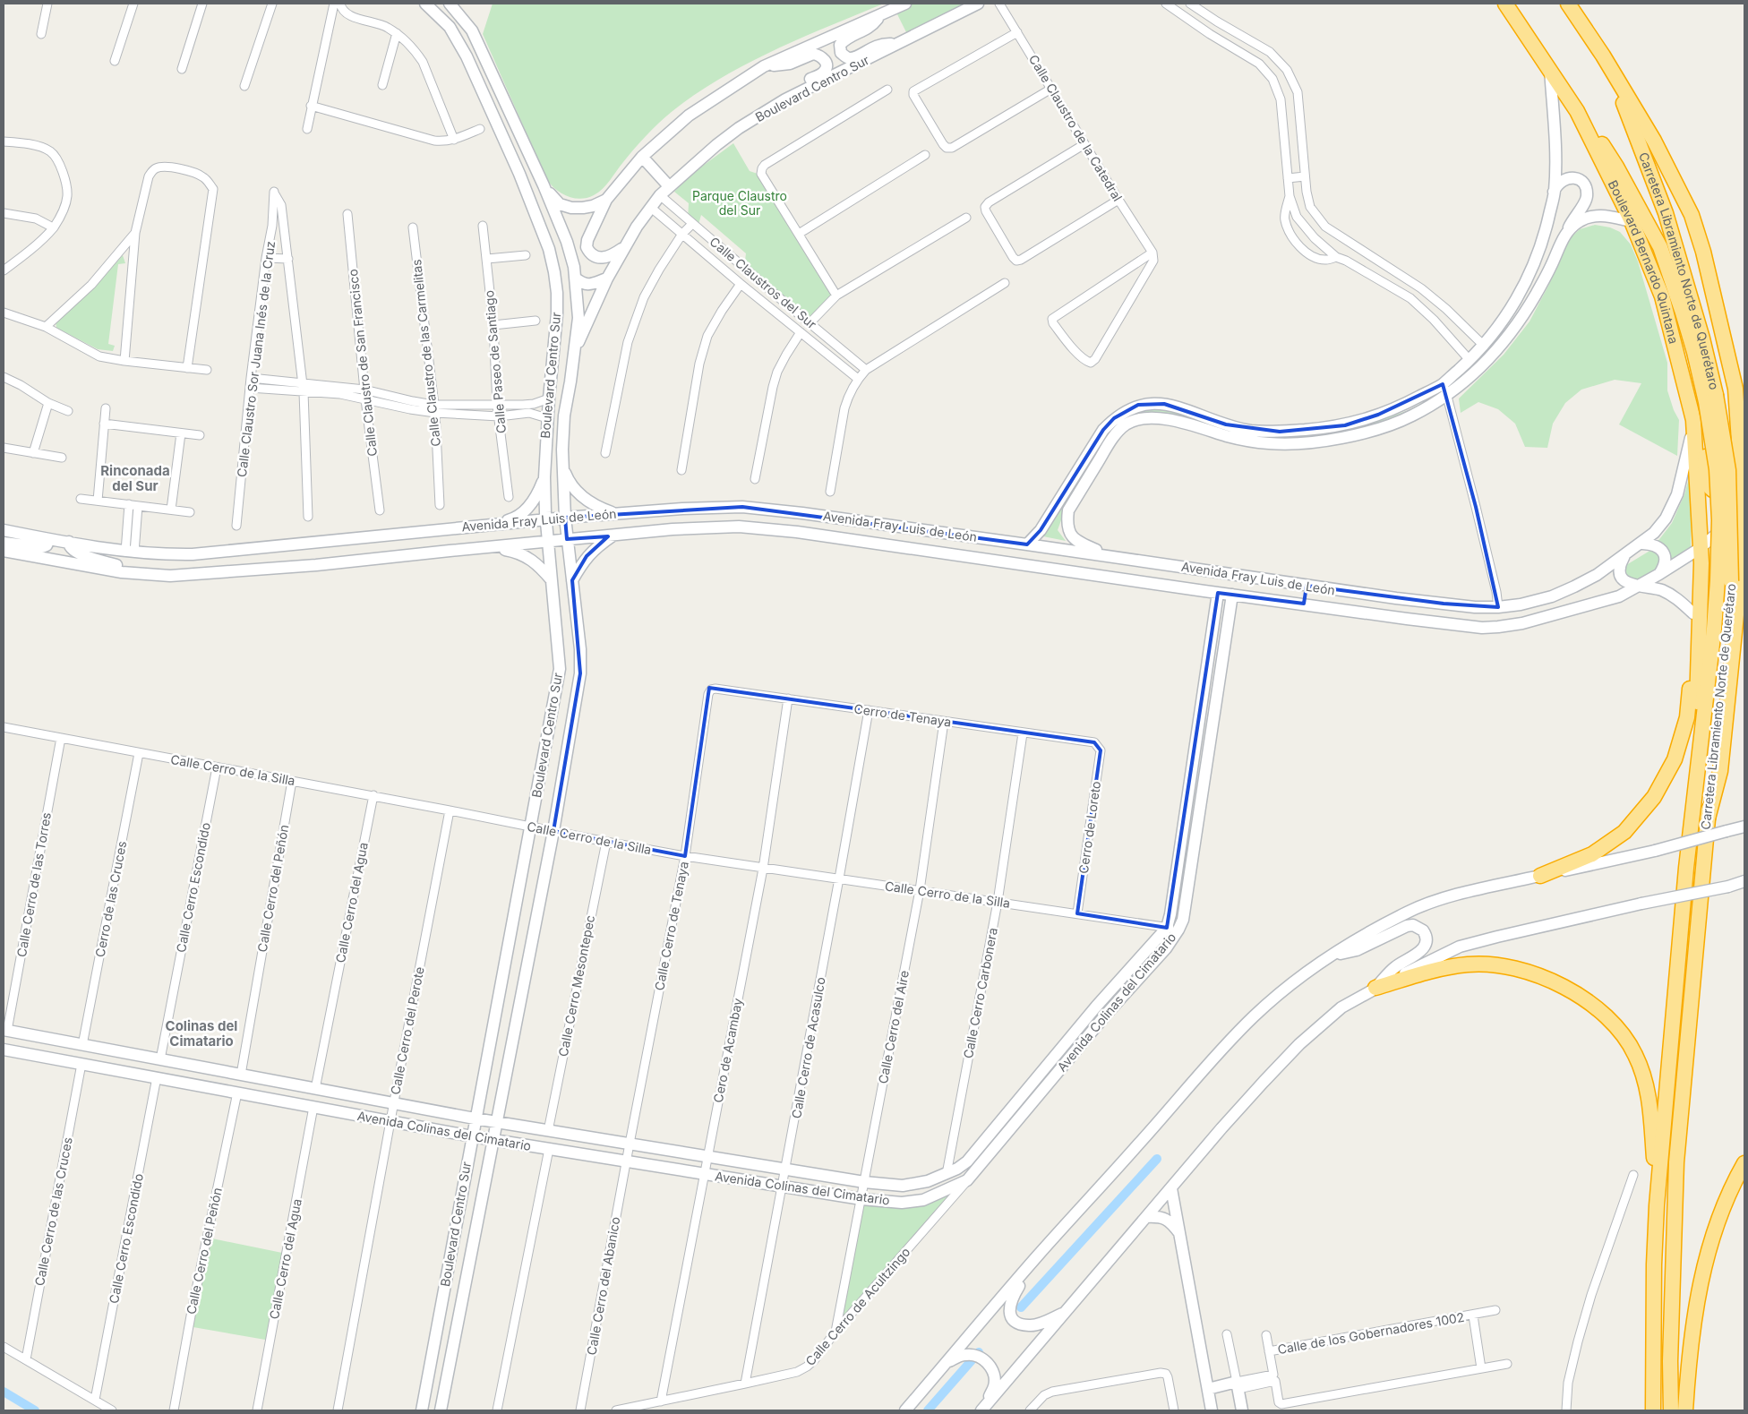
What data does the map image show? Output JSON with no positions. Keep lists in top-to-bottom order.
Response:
{
  "streets": {
    "highway": ["Boulevard Bernardo Quintana", "Carretera Libramiento Norte de Querétaro"],
    "street": [
      "Boulevard Centro Sur",
      "Calle Claustro de la Catedral",
      "Calle Claustros del Sur",
      "Calle Claustro de las Carmelitas",
      "Calle Claustro Sor Juana Inés de la Cruz",
      "Calle Paseo de Santiago",
      "Calle Claustro de San Francisco",
      "Avenida Fray Luis de León",
      "Cerro de Tenaya",
      "Calle Cerro de la Silla",
      "Cerro de Loreto",
      "Calle Cerro de las Torres",
      "Calle Cerro Escondido",
      "Calle Cerro del Peñón",
      "Cerro de las Cruces",
      "Calle Cerro del Agua",
      "Calle Cerro de Tenaya",
      "Calle Cerro Mesontepec",
      "Calle Cerro Carbonera",
      "Avenida Colinas del Cimatario",
      "Calle Cerro del Aire",
      "Calle Cerro del Perote",
      "Calle Cerro de Acasulco",
      "Cero de Acambay",
      "Calle Cerro de las Cruces",
      "Calle Cerro del Abanico",
      "Calle Cerro de Acultzingo",
      "Calle de los Gobernadores 1002"
    ]
  },
  "crossings": [
    ["Boulevard Centro Sur", "Calle Claustros del Sur"],
    ["Boulevard Centro Sur", "Avenida Fray Luis de León"],
    ["Boulevard Centro Sur", "Calle Cerro de la Silla"],
    ["Boulevard Centro Sur", "Avenida Colinas del Cimatario"],
    ["Boulevard Bernardo Quintana", "Carretera Libramiento Norte de Querétaro"],
    ["Boulevard Bernardo Quintana", "Avenida Fray Luis de León"],
    ["Avenida Fray Luis de León", "Avenida Colinas del Cimatario"],
    ["Cerro de Tenaya", "Cerro de Loreto"],
    ["Cerro de Tenaya", "Calle Cerro de Tenaya"],
    ["Cerro de Tenaya", "Calle Cerro Carbonera"],
    ["Cerro de Tenaya", "Calle Cerro del Aire"],
    ["Cerro de Tenaya", "Calle Cerro de Acasulco"],
    ["Cerro de Tenaya", "Cero de Acambay"],
    ["Calle Cerro de la Silla", "Cerro de Loreto"],
    ["Calle Cerro de la Silla", "Calle Cerro de las Torres"],
    ["Calle Cerro de la Silla", "Calle Cerro Escondido"],
    ["Calle Cerro de la Silla", "Calle Cerro del Peñón"],
    ["Calle Cerro de la Silla", "Cerro de las Cruces"],
    ["Calle Cerro de la Silla", "Calle Cerro del Agua"],
    ["Calle Cerro de la Silla", "Calle Cerro de Tenaya"],
    ["Calle Cerro de la Silla", "Calle Cerro Mesontepec"],
    ["Calle Cerro de la Silla", "Calle Cerro Carbonera"],
    ["Calle Cerro de la Silla", "Avenida Colinas del Cimatario"],
    ["Calle Cerro de la Silla", "Calle Cerro del Aire"],
    ["Calle Cerro de la Silla", "Calle Cerro del Perote"],
    ["Calle Cerro de la Silla", "Calle Cerro de Acasulco"],
    ["Calle Cerro de la Silla", "Cero de Acambay"],
    ["Calle Cerro de las Torres", "Avenida Colinas del Cimatario"],
    ["Calle Cerro Escondido", "Avenida Colinas del Cimatario"],
    ["Calle Cerro del Peñón", "Avenida Colinas del Cimatario"],
    ["Cerro de las Cruces", "Avenida Colinas del Cimatario"],
    ["Calle Cerro del Agua", "Avenida Colinas del Cimatario"],
    ["Calle Cerro de Tenaya", "Avenida Colinas del Cimatario"],
    ["Calle Cerro de Tenaya", "Calle Cerro del Abanico"],
    ["Calle Cerro Mesontepec", "Avenida Colinas del Cimatario"],
    ["Calle Cerro Carbonera", "Avenida Colinas del Cimatario"],
    ["Avenida Colinas del Cimatario", "Calle Cerro del Aire"],
    ["Avenida Colinas del Cimatario", "Calle Cerro del Perote"],
    ["Avenida Colinas del Cimatario", "Calle Cerro de Acasulco"],
    ["Avenida Colinas del Cimatario", "Cero de Acambay"],
    ["Avenida Colinas del Cimatario", "Calle Cerro de las Cruces"],
    ["Avenida Colinas del Cimatario", "Calle Cerro del Abanico"],
    ["Avenida Colinas del Cimatario", "Calle Cerro de Acultzingo"],
    ["Calle Cerro del Aire", "Calle Cerro de Acultzingo"],
    ["Calle Cerro de Acasulco", "Calle Cerro de Acultzingo"],
    ["Cero de Acambay", "Calle Cerro de Acultzingo"]
  ],
  "districts": ["Rinconada del Sur", "Colinas del Cimatario"],
  "parks": ["Parque Claustro del Sur"]
}
